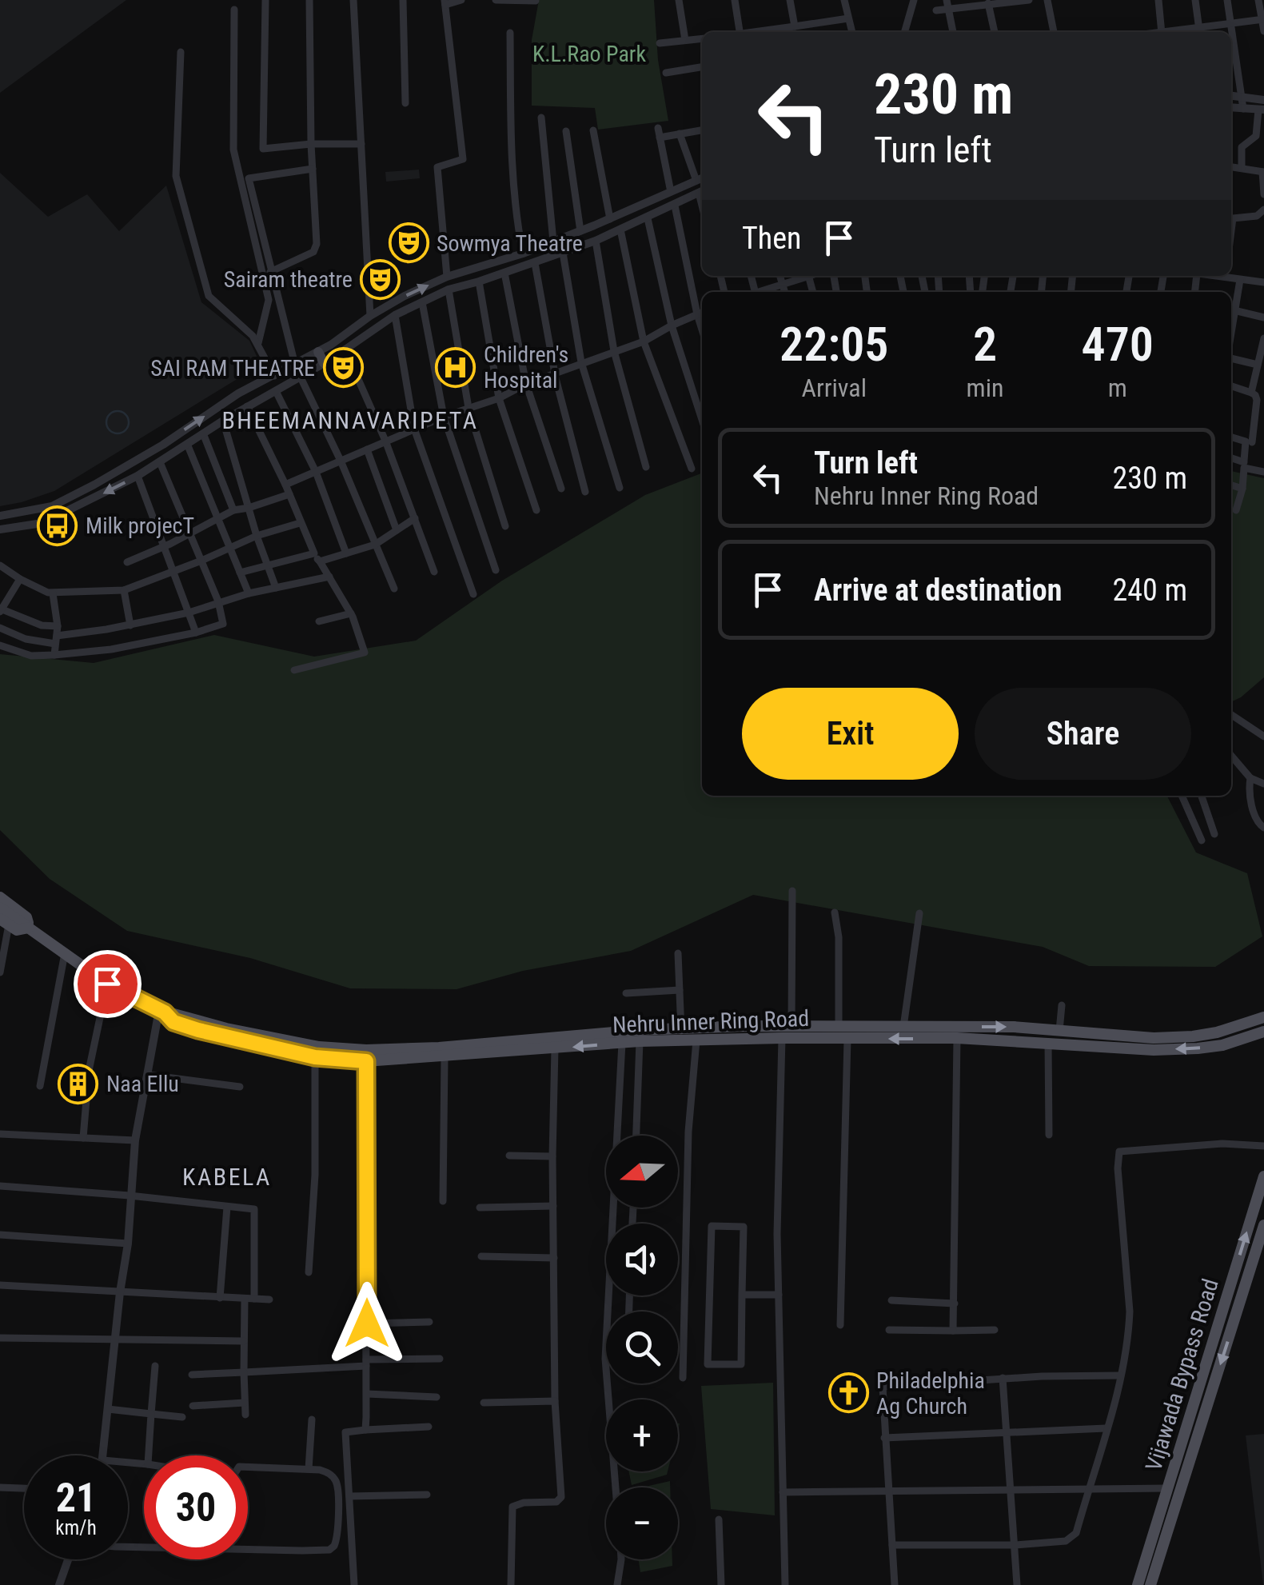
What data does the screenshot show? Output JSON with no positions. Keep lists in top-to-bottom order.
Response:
{
  "streets": {
    "main road": ["Nehru Inner Ring Road", "Vijawada Bypass Road"]
  },
  "districts": ["BHEEMANNAVARIPETA", "KABELA"],
  "parks": ["K.L.Rao Park"],
  "places": {
    "theatre": ["Sowmya Theatre", "Sairam theatre", "SAI RAM THEATRE"],
    "hospital": ["Children's Hospital"],
    "bus stop": ["Milk projecT"],
    "building": ["Naa Ellu"],
    "church": ["Philadelphia Ag Church"]
  },
  "north": "left",
  "page": {
    "turn": ["230 m", "Turn left"],
    "then": "Then",
    "eta": [
      "22:05",
      "Arrival",
      "2",
      "min",
      "470",
      "m"
    ],
    "list": [
      {
        "name": "Turn left",
        "note": "Nehru Inner Ring Road",
        "value": "230 m"
      },
      {
        "name": "Arrive at destination",
        "value": "240 m"
      }
    ],
    "buttons": ["Exit", "Share"],
    "map_buttons": ["+", "−"],
    "speed": "21 km/h",
    "limit": "30"
  }
}
